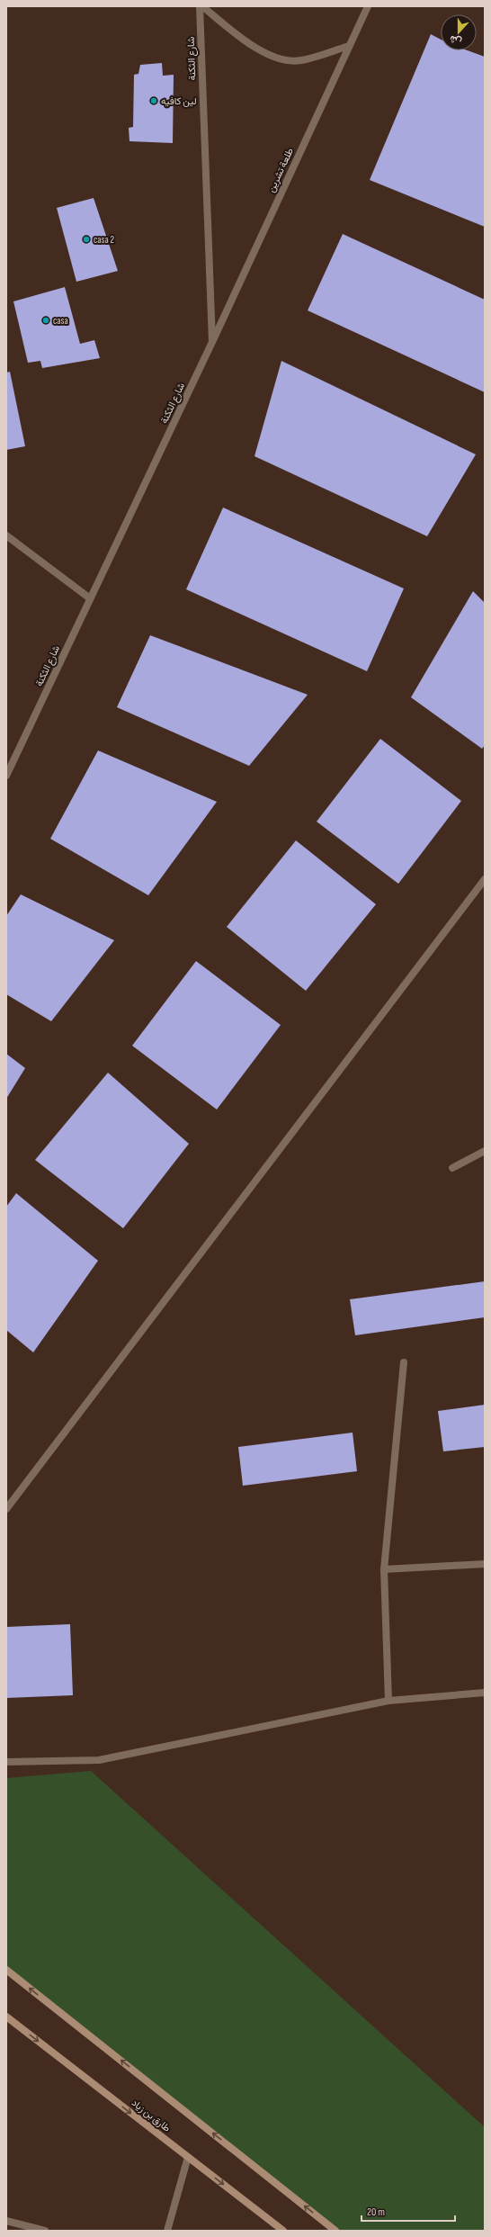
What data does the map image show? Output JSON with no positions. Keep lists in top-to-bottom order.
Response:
{
  "streets": {
    "main road": ["طارق بن زياد"],
    "street": ["شارع الثكنة", "طلعة تشرين"]
  },
  "crossings": [
    ["شارع الثكنة", "طلعة تشرين"]
  ],
  "places": ["لين كافيه", "casa 2", "casa"],
  "scale_bar": "20 m",
  "north": "bottom"
}
